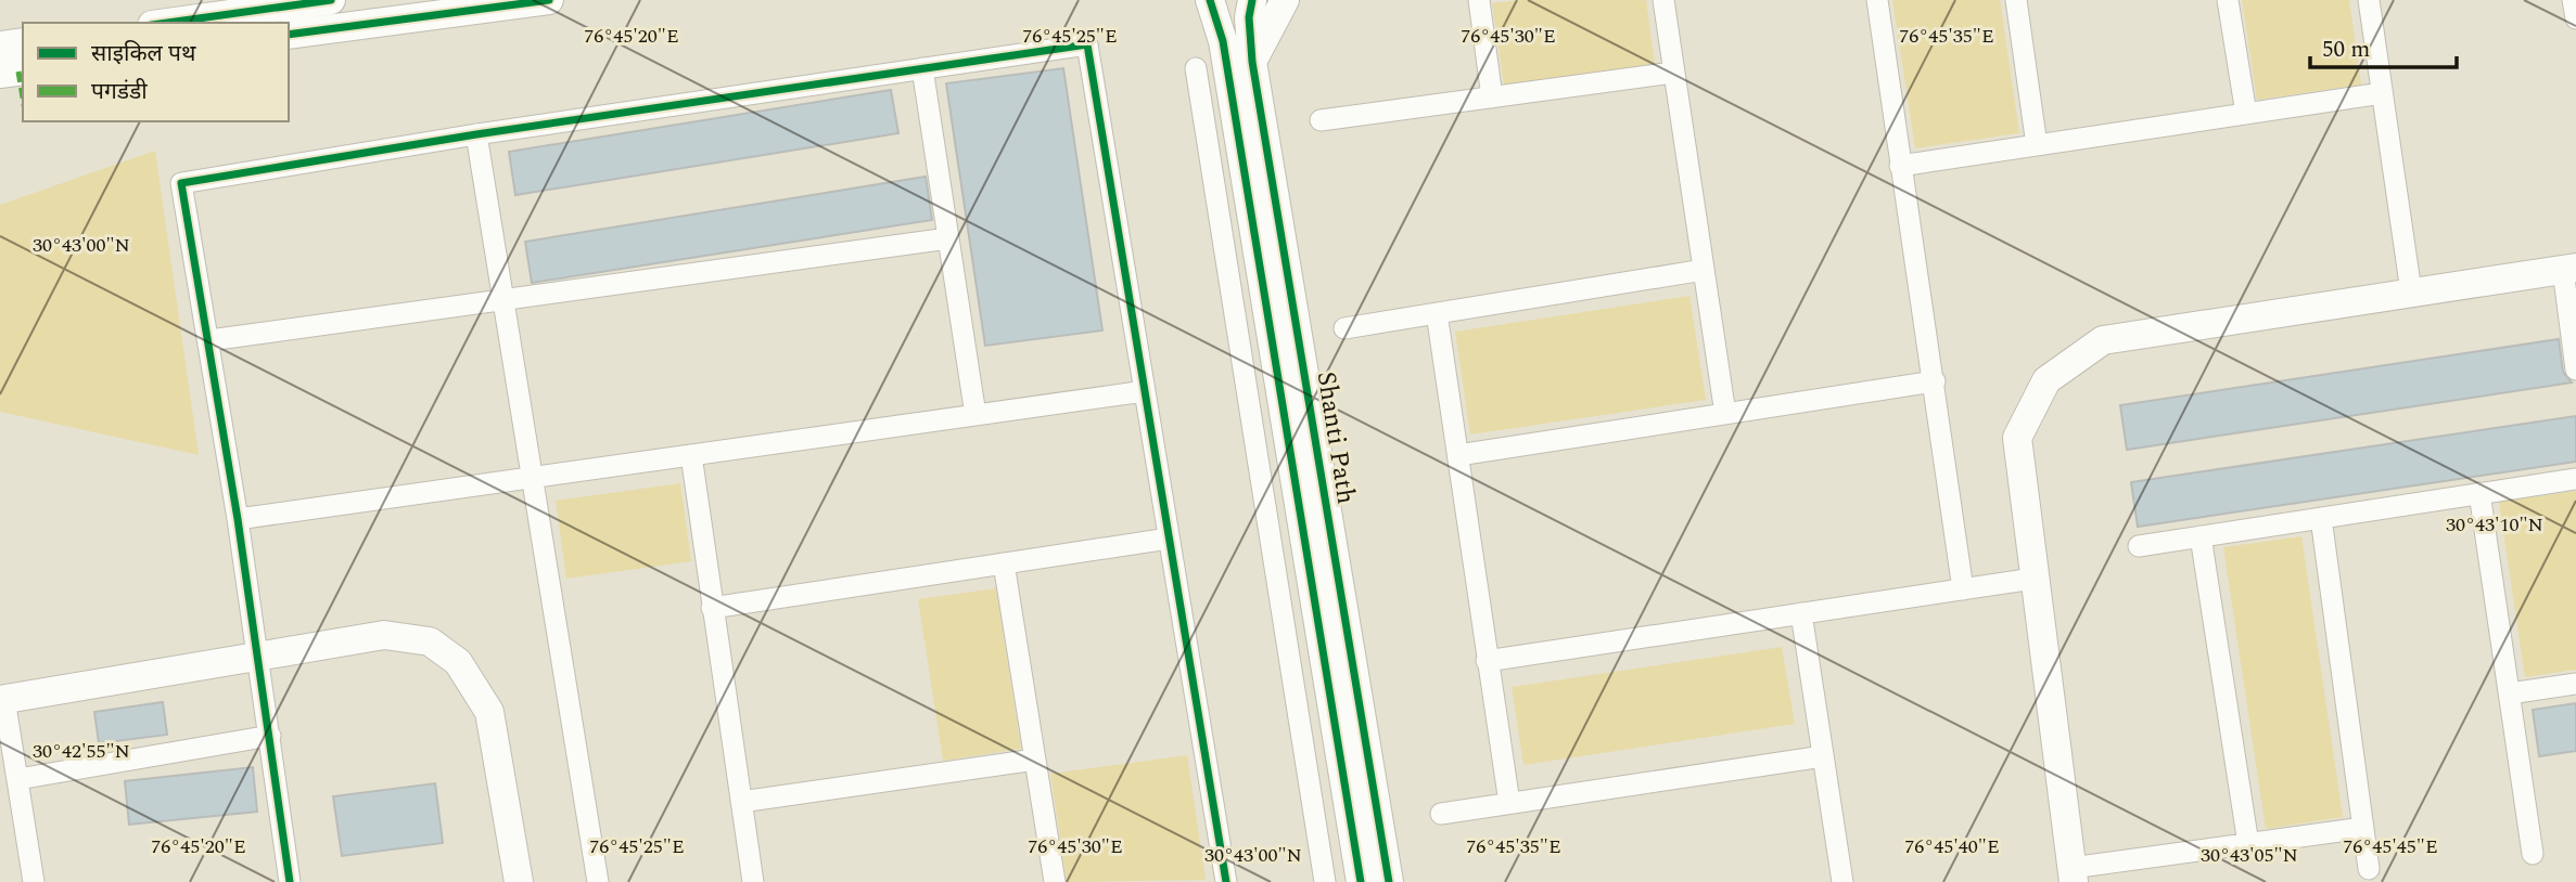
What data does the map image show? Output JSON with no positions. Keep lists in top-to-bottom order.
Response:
{
  "streets": {
    "main road": ["Shanti Path"]
  },
  "legend": ["साइकिल पथ", "पगडंडी"],
  "scale_bar": "50 m",
  "coordinates": [
    "76°45'20\"E",
    "76°45'25\"E",
    "76°45'30\"E",
    "76°45'35\"E",
    "30°43'00\"N",
    "30°43'10\"N",
    "30°42'55\"N",
    "76°45'40\"E",
    "76°45'45\"E",
    "30°43'05\"N"
  ]
}
